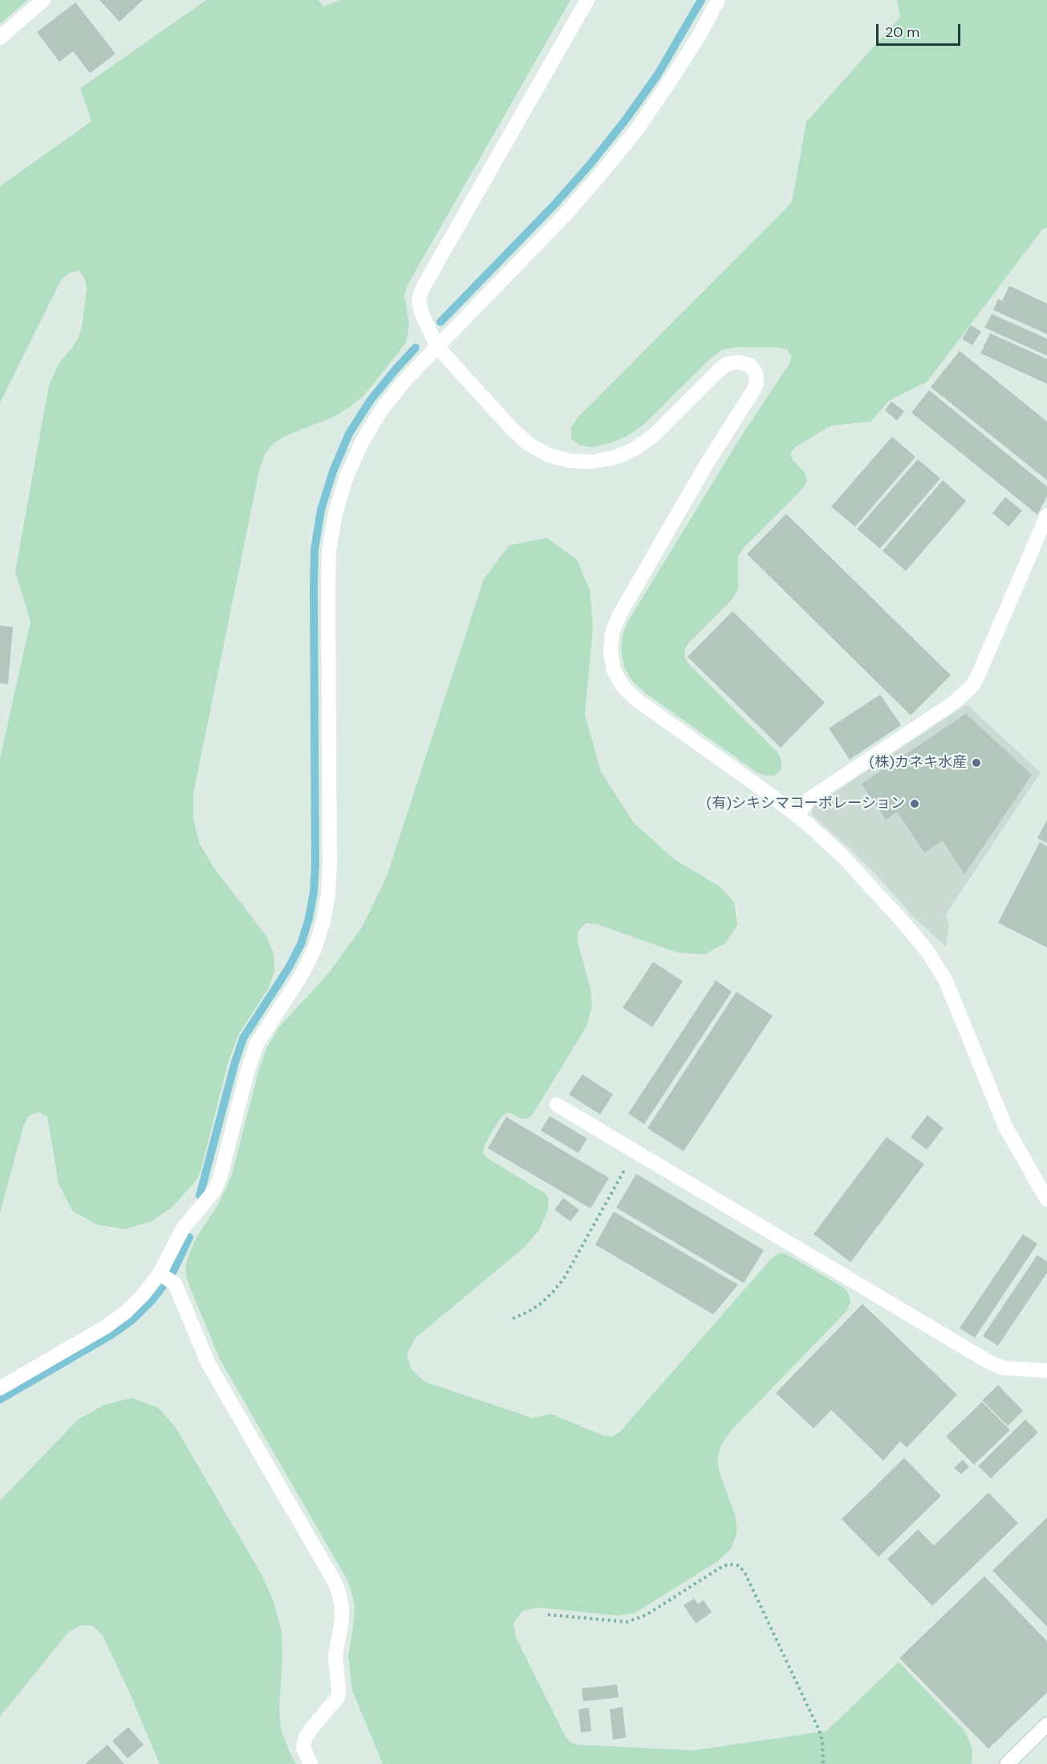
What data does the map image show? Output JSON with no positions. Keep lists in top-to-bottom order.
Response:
{
  "places": ["(株)カネキ水産", "(有)シキシマコーポレーション"],
  "scale_bar": "20 m"
}
